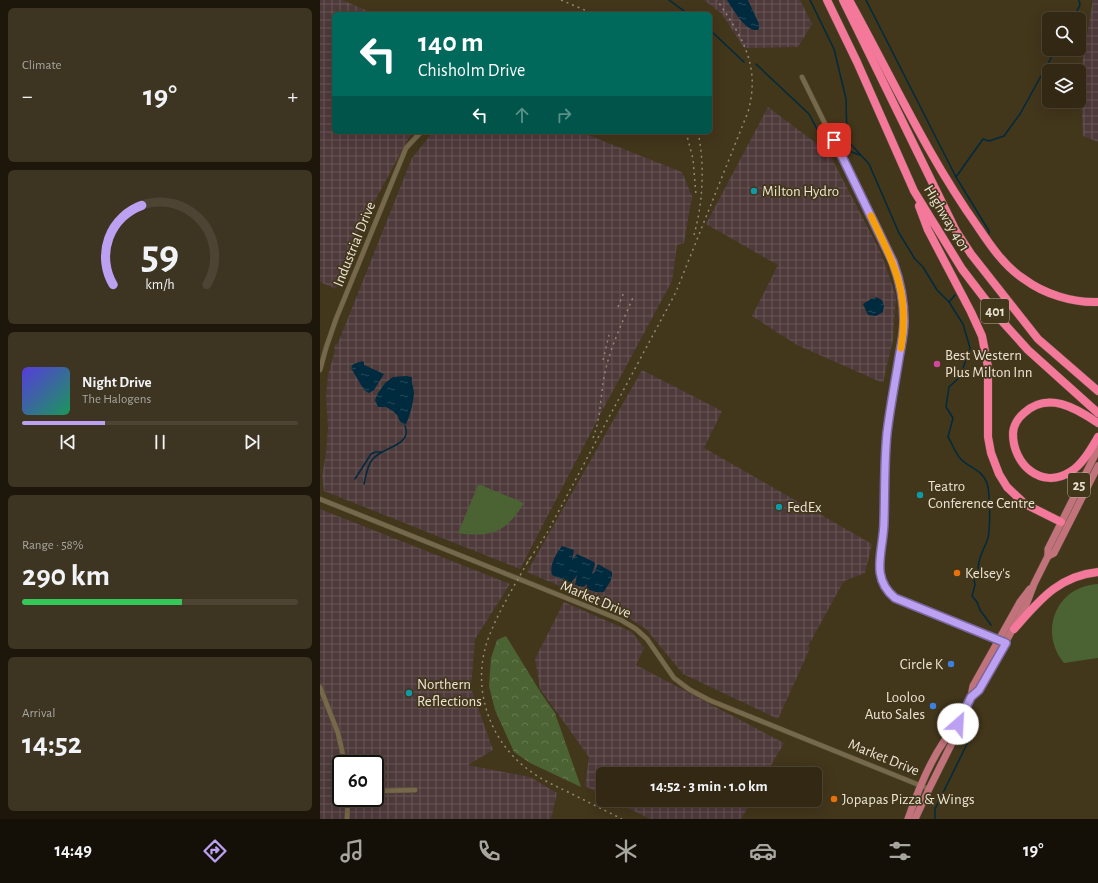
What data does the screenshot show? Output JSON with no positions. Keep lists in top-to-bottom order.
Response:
{
  "streets": {
    "highway": ["Highway 401", "401"],
    "main road": ["25"],
    "street": ["Industrial Drive", "Market Drive"]
  },
  "crossings": [
    ["25", "Market Drive"]
  ],
  "places": [
    "Milton Hydro",
    "Best Western Plus Milton Inn",
    "Teatro Conference Centre",
    "FedEx",
    "Kelsey's",
    "Circle K",
    "Northern Reflections",
    "Looloo Auto Sales",
    "Jopapas Pizza & Wings"
  ],
  "page": {
    "tile": [
      "Climate",
      ["Range · 58%", "290 km"],
      ["Arrival", "14:52"]
    ],
    "turn": ["140 m", "Chisholm Drive"],
    "heat": ["−", "19°", "+"],
    "song": ["Night Drive", "The Halogens"],
    "limit": "60",
    "trip": "14:52 · 3 min · 1.0 km",
    "tabs": ["14:49", "19°"],
    "gauge": ["59", "km/h"]
  }
}
